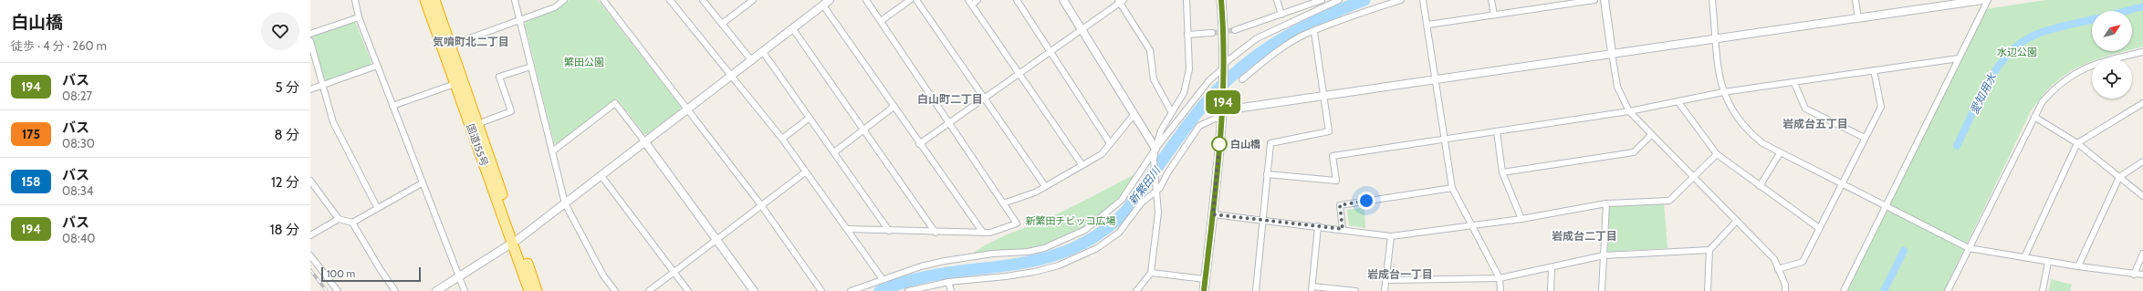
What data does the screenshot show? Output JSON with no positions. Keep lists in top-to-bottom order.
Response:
{
  "streets": {
    "highway": ["国道155号"]
  },
  "districts": [
    "気噴町北二丁目",
    "白山町二丁目",
    "岩成台五丁目",
    "岩成台二丁目",
    "岩成台一丁目"
  ],
  "water": ["愛知用水", "新繁田川"],
  "parks": ["水辺公園", "繁田公園", "新繁田チビッコ広場"],
  "places": ["白山橋"],
  "lines": ["bus line 194"],
  "scale_bar": "100 m",
  "north": "top right",
  "page": {
    "heading": ["白山橋", "徒歩 · 4 分 · 260 m"],
    "on_map": "194",
    "list": [
      {
        "mark": "194",
        "name": "バス",
        "note": "08:27",
        "value": "5 分"
      },
      {
        "mark": "175",
        "name": "バス",
        "note": "08:30",
        "value": "8 分"
      },
      {
        "mark": "158",
        "name": "バス",
        "note": "08:34",
        "value": "12 分"
      },
      {
        "mark": "194",
        "name": "バス",
        "note": "08:40",
        "value": "18 分"
      }
    ],
    "scale": "100 m"
  }
}
